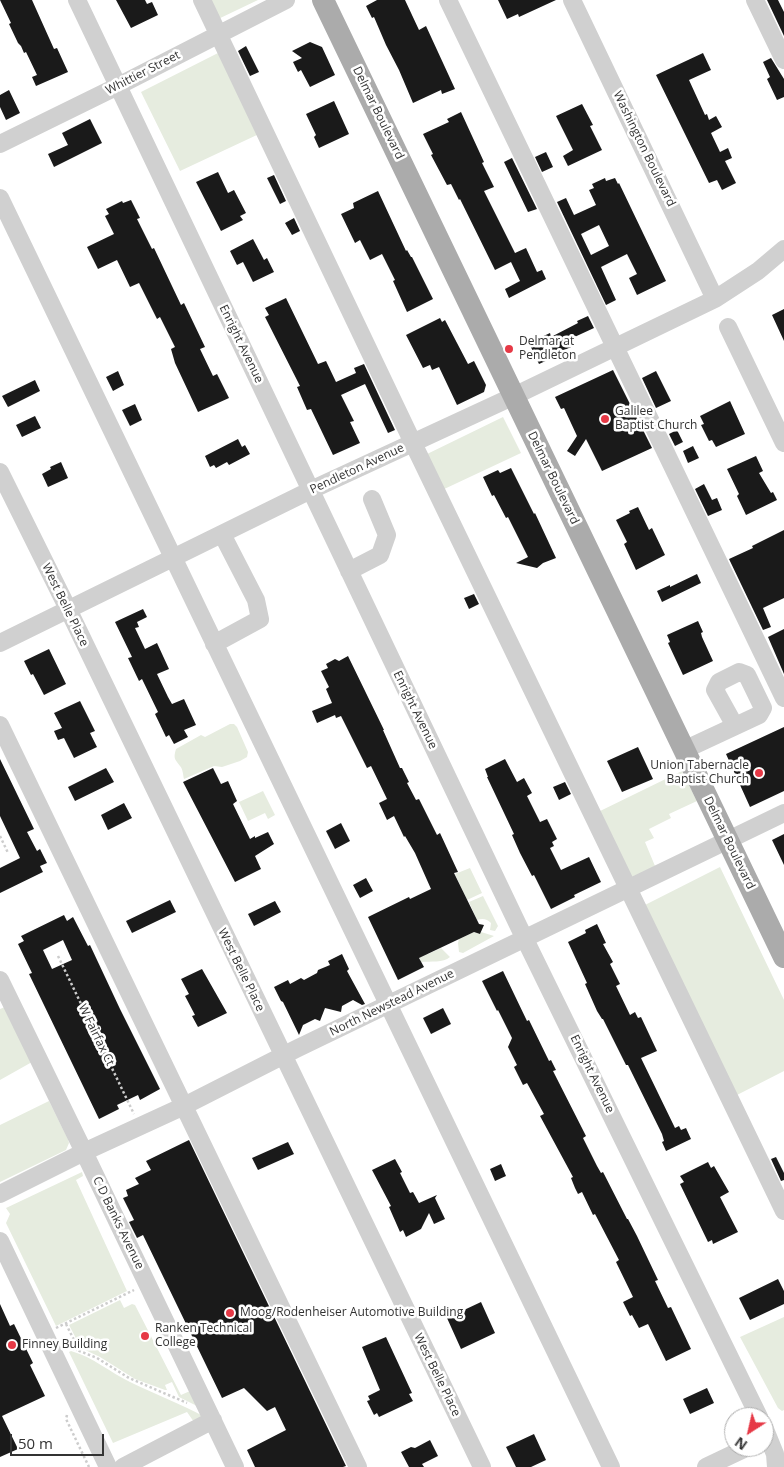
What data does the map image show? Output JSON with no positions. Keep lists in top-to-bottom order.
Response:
{
  "streets": {
    "main road": ["Delmar Boulevard"],
    "street": [
      "Whittier Street",
      "Washington Boulevard",
      "Enright Avenue",
      "Pendleton Avenue",
      "West Belle Place",
      "North Newstead Avenue",
      "C D Banks Avenue"
    ],
    "path": ["W Fairfax Ct"]
  },
  "crossings": [
    ["Whittier Street", "Enright Avenue"],
    ["Delmar Boulevard", "Pendleton Avenue"],
    ["Delmar Boulevard", "North Newstead Avenue"],
    ["Washington Boulevard", "Pendleton Avenue"],
    ["Enright Avenue", "Pendleton Avenue"],
    ["Enright Avenue", "North Newstead Avenue"],
    ["Pendleton Avenue", "West Belle Place"],
    ["West Belle Place", "North Newstead Avenue"],
    ["North Newstead Avenue", "C D Banks Avenue"]
  ],
  "places": [
    "Delmar at Pendleton",
    "Galilee Baptist Church",
    "Union Tabernacle Baptist Church",
    "Moog/Rodenheiser Automotive Building",
    "Ranken Technical College",
    "Finney Building"
  ],
  "scale_bar": "50 m",
  "north": "bottom left"
}
